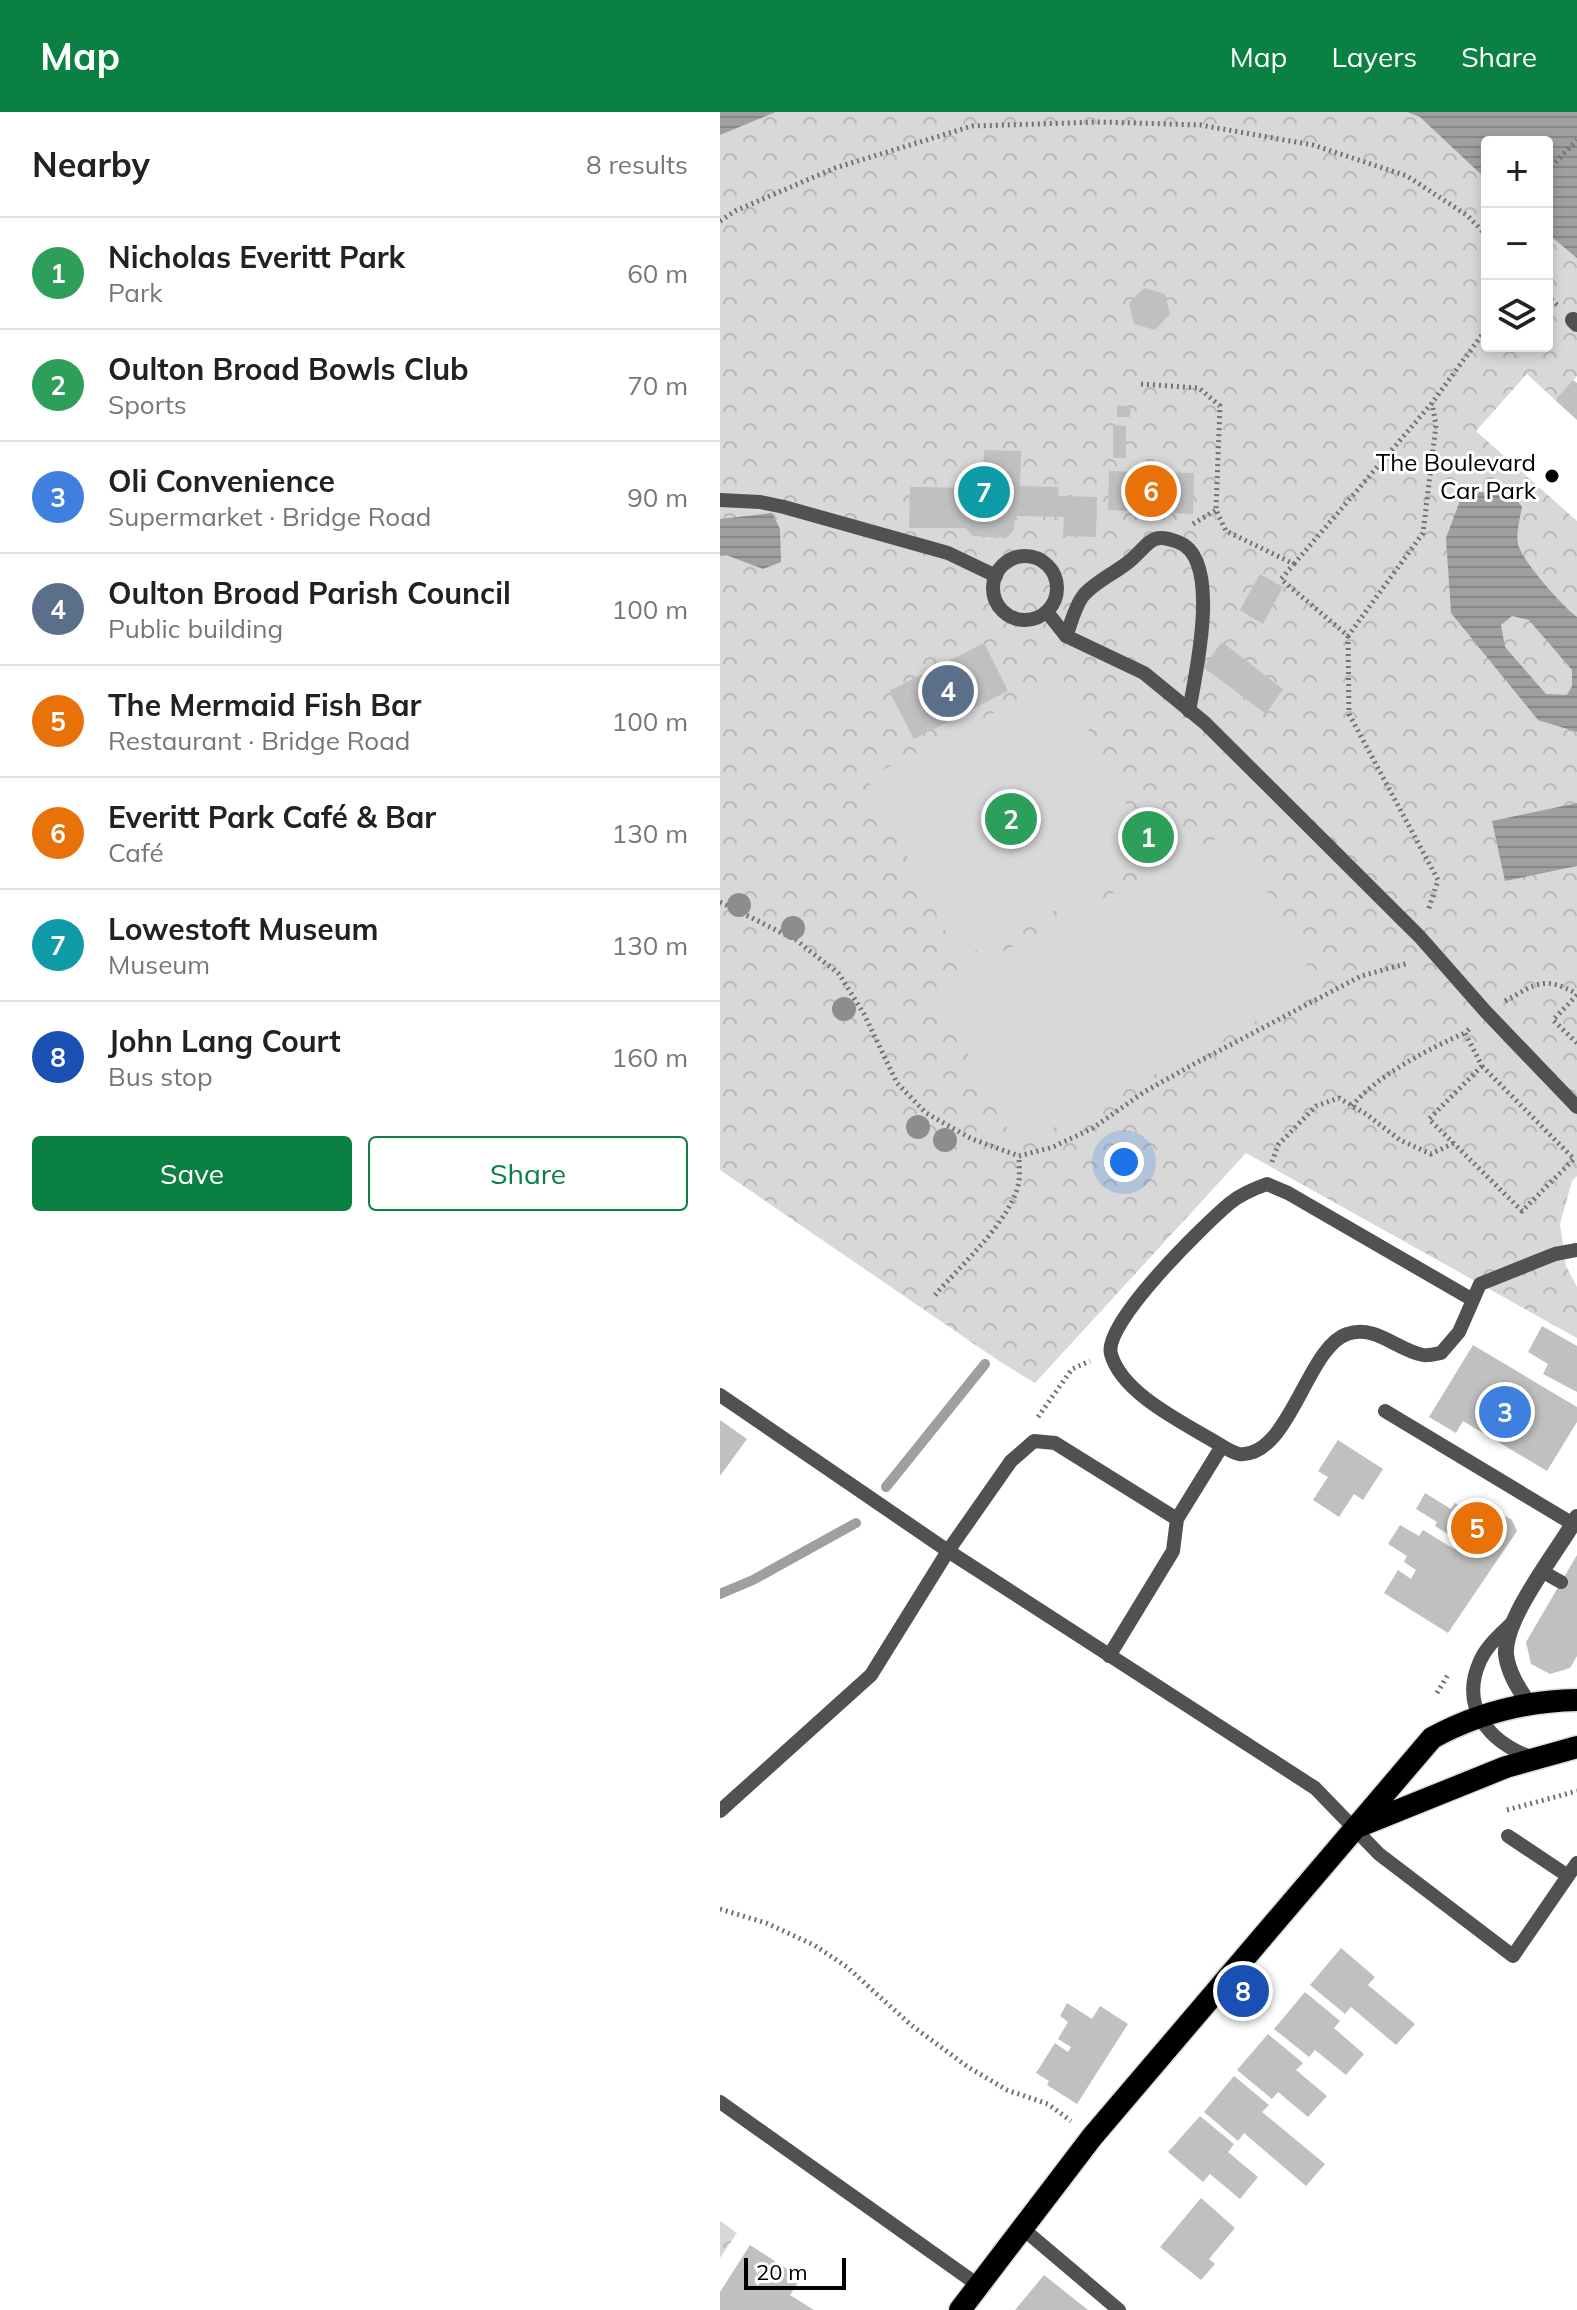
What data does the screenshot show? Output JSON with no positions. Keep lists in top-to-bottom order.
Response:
{
  "places": ["The Boulevard Car Park"],
  "scale_bar": "20 m",
  "page": {
    "header": "Map",
    "nav": ["Map", "Layers", "Share"],
    "heading": ["Nearby", "8 results"],
    "map_buttons": ["+", "−"],
    "list": [
      {
        "mark": "1",
        "name": "Nicholas Everitt Park",
        "note": "Park",
        "value": "60 m"
      },
      {
        "mark": "2",
        "name": "Oulton Broad Bowls Club",
        "note": "Sports",
        "value": "70 m"
      },
      {
        "mark": "3",
        "name": "Oli Convenience",
        "note": "Supermarket · Bridge Road",
        "value": "90 m"
      },
      {
        "mark": "4",
        "name": "Oulton Broad Parish Council",
        "note": "Public building",
        "value": "100 m"
      },
      {
        "mark": "5",
        "name": "The Mermaid Fish Bar",
        "note": "Restaurant · Bridge Road",
        "value": "100 m"
      },
      {
        "mark": "6",
        "name": "Everitt Park Café & Bar",
        "note": "Café",
        "value": "130 m"
      },
      {
        "mark": "7",
        "name": "Lowestoft Museum",
        "note": "Museum",
        "value": "130 m"
      },
      {
        "mark": "8",
        "name": "John Lang Court",
        "note": "Bus stop",
        "value": "160 m"
      }
    ],
    "pins": [
      "6",
      "7",
      "4",
      "2",
      "1",
      "3",
      "5",
      "8"
    ],
    "buttons": ["Save", "Share"],
    "scale": "20 m"
  }
}
